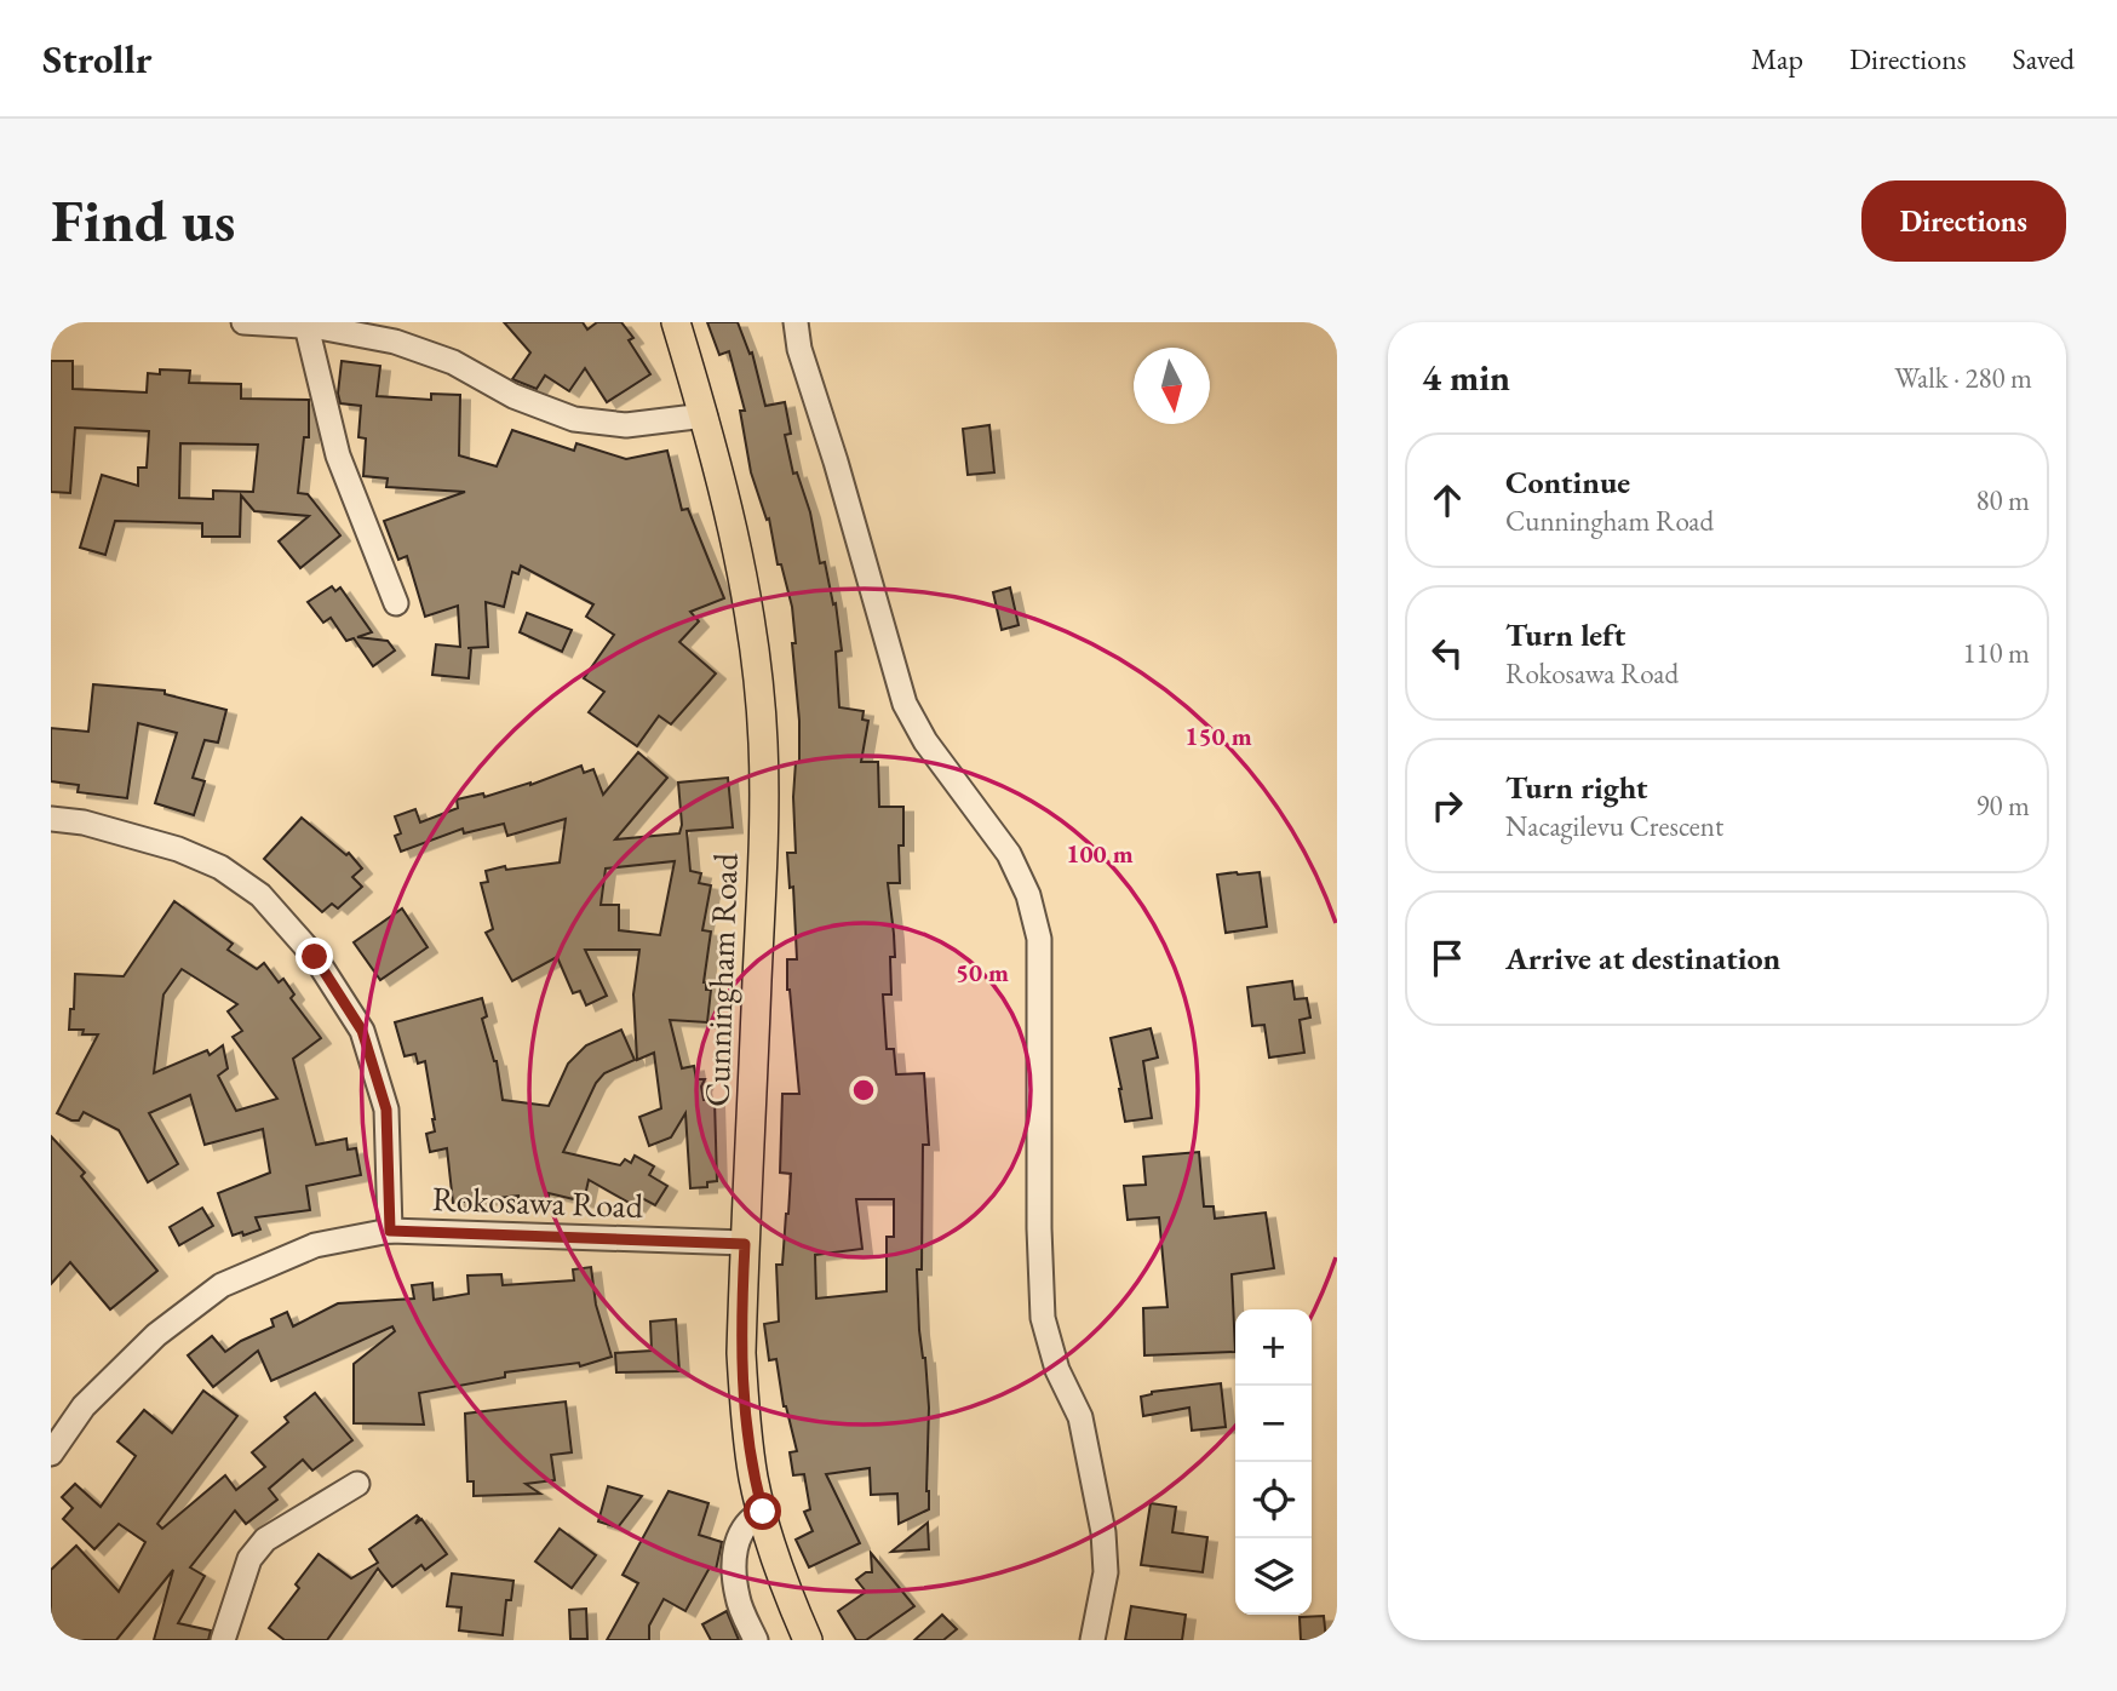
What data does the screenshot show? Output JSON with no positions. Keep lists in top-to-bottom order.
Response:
{
  "streets": {
    "main road": ["Cunningham Road"],
    "street": ["Rokosawa Road"]
  },
  "crossings": [
    ["Cunningham Road", "Rokosawa Road"]
  ],
  "north": "bottom",
  "page": {
    "header": "Strollr",
    "nav": ["Map", "Directions", "Saved"],
    "buttons": "Directions",
    "title": "Find us",
    "heading": ["4 min", "Walk · 280 m"],
    "list": [
      ["Continue", "Cunningham Road", "80 m"],
      ["Turn left", "Rokosawa Road", "110 m"],
      ["Turn right", "Nacagilevu Crescent", "90 m"],
      "Arrive at destination"
    ],
    "map_buttons": ["+", "−"]
  },
  "rings": ["150 m", "100 m", "50 m"]
}
